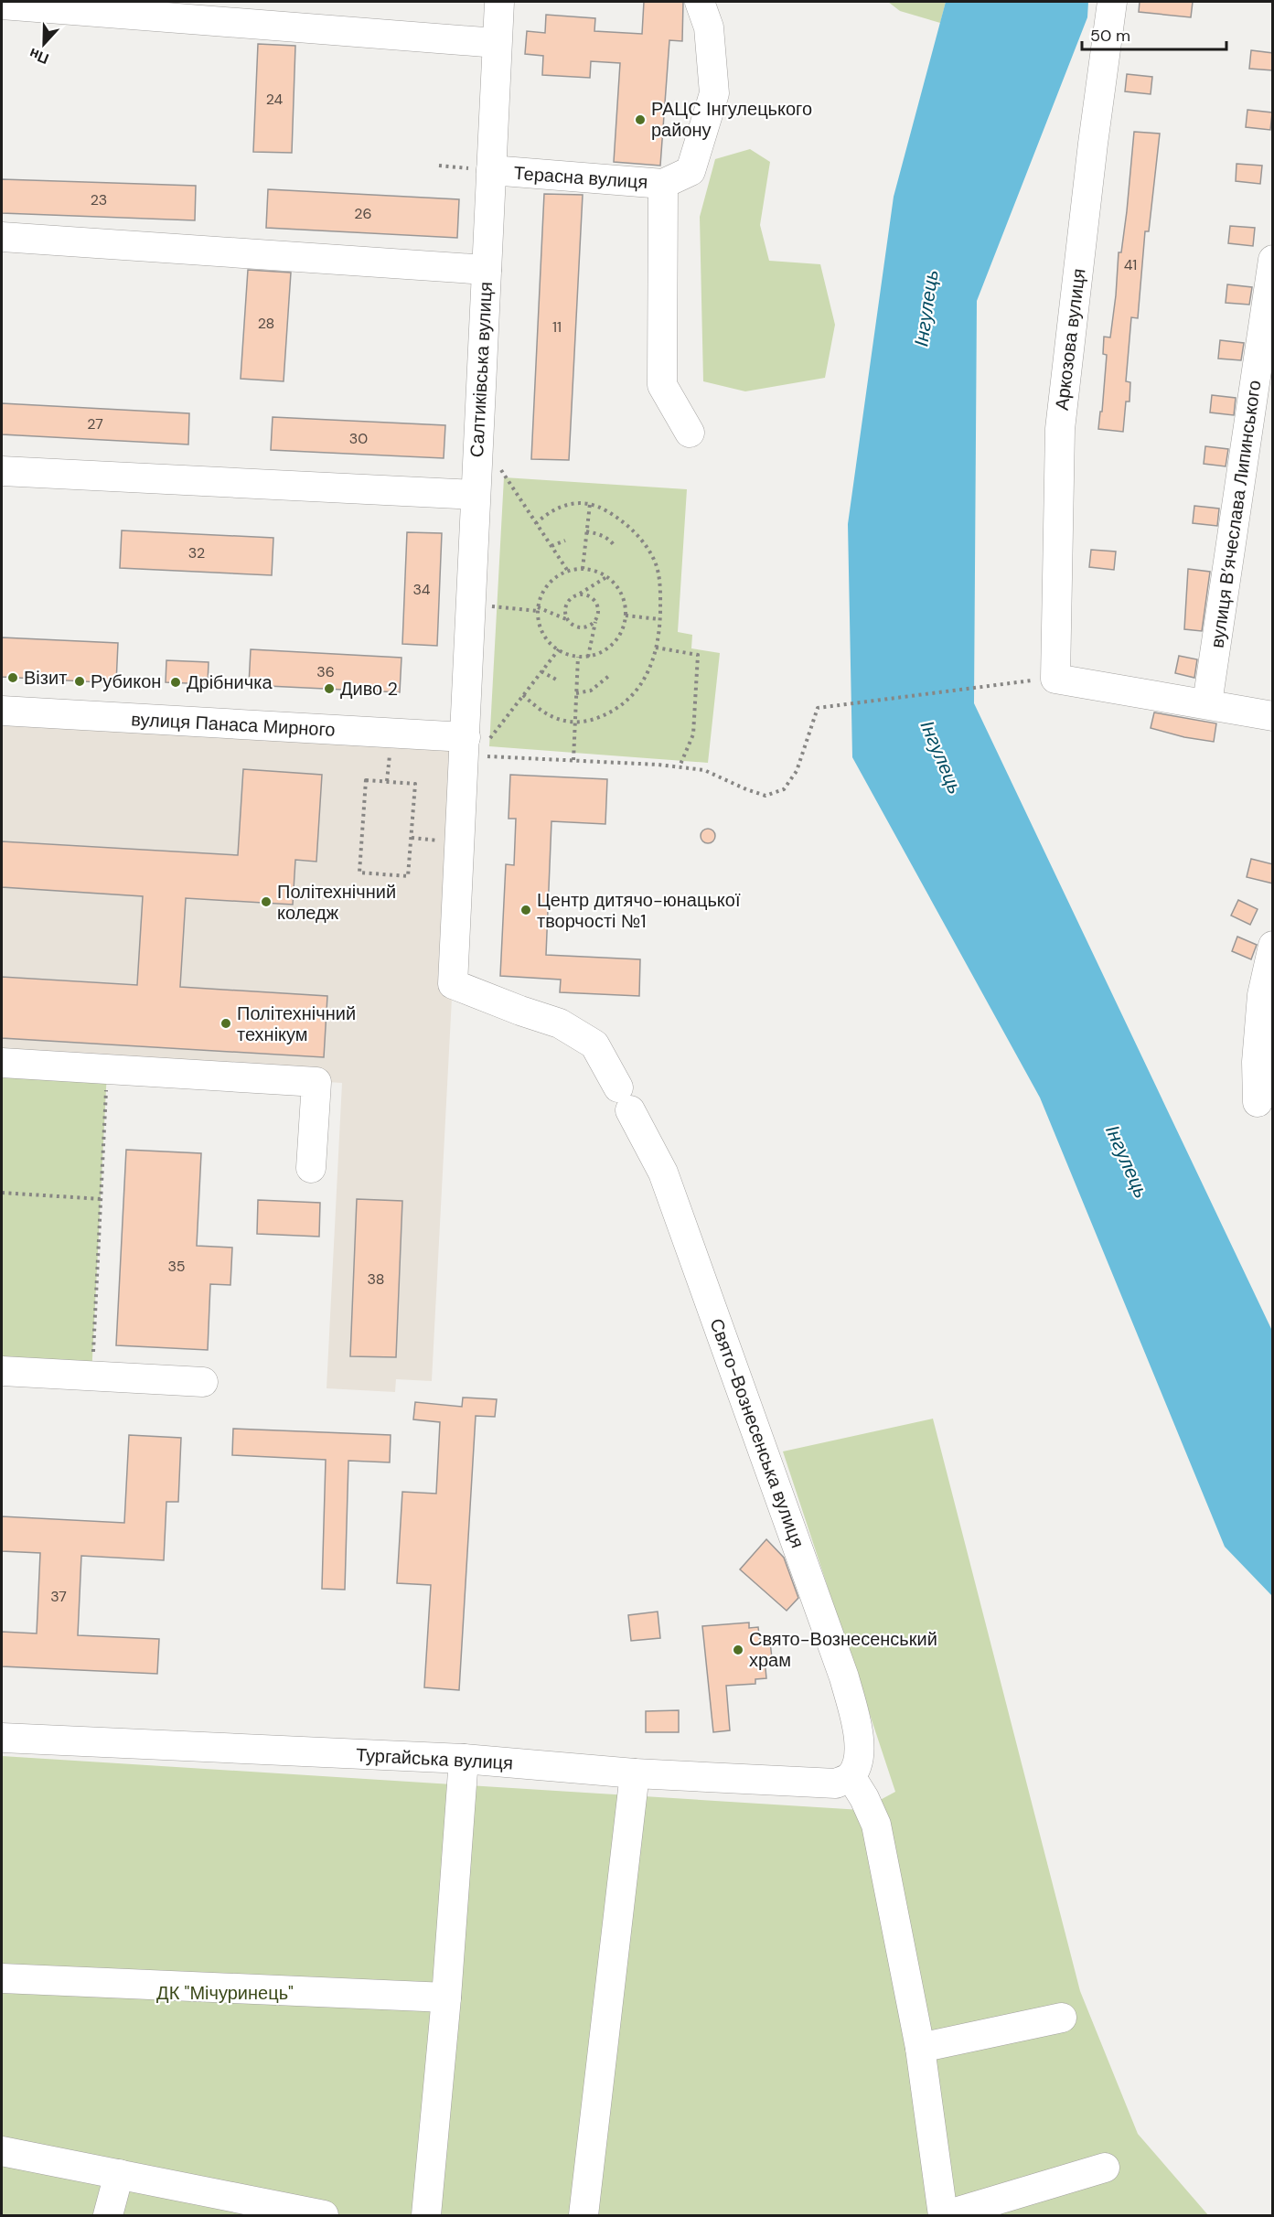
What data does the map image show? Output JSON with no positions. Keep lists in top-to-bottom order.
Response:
{
  "streets": {
    "street": [
      "Терасна вулиця",
      "Аркозова вулиця",
      "Салтиківська вулиця",
      "вулиця В’ячеслава Липинського",
      "вулиця Панаса Мирного",
      "Свято-Вознесенська вулиця",
      "Тургайська вулиця"
    ]
  },
  "crossings": [
    ["Терасна вулиця", "Салтиківська вулиця"],
    ["Салтиківська вулиця", "вулиця Панаса Мирного"],
    ["Салтиківська вулиця", "Свято-Вознесенська вулиця"],
    ["вулиця Панаса Мирного", "Свято-Вознесенська вулиця"],
    ["Свято-Вознесенська вулиця", "Тургайська вулиця"]
  ],
  "water": ["Інгулець"],
  "parks": ["ДК \"Мічуринець\""],
  "places": [
    "РАЦС Інгулецького району",
    "Візит",
    "Рубикон",
    "Дрібничка",
    "Диво 2",
    "Політехнічний коледж",
    "Центр дитячо-юнацької творчості №1",
    "Політехнічний технікум",
    "Свято-Вознесенський храм"
  ],
  "house_numbers": [
    "24",
    "23",
    "26",
    "41",
    "28",
    "11",
    "27",
    "30",
    "32",
    "34",
    "36",
    "35",
    "38",
    "37"
  ],
  "scale_bar": "50 m",
  "north": "bottom"
}
